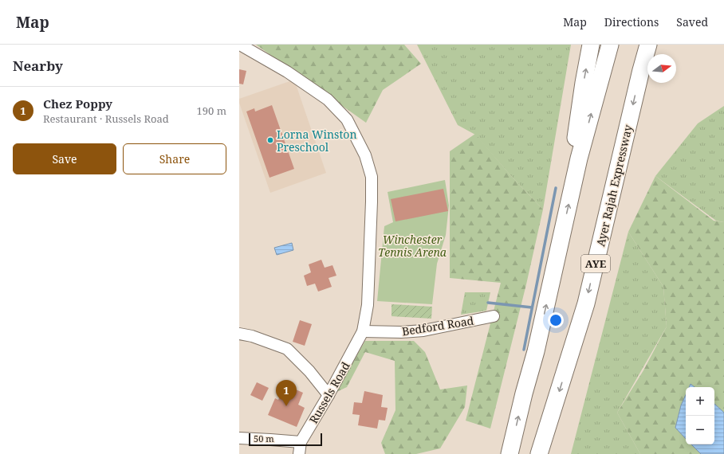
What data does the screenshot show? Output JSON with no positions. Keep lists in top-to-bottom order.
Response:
{
  "streets": {
    "highway": ["Ayer Rajah Expressway", "AYE"],
    "street": ["Bedford Road", "Russels Road"]
  },
  "crossings": [
    ["Bedford Road", "Russels Road"]
  ],
  "parks": ["Winchester Tennis Arena"],
  "places": ["Lorna Winston Preschool"],
  "scale_bar": "50 m",
  "north": "right",
  "page": {
    "header": "Map",
    "nav": ["Map", "Directions", "Saved"],
    "heading": "Nearby",
    "list": [
      {
        "mark": "1",
        "name": "Chez Poppy",
        "note": "Restaurant · Russels Road",
        "value": "190 m"
      }
    ],
    "buttons": ["Save", "Share"],
    "pins": "1",
    "map_buttons": ["+", "−"],
    "scale": "50 m"
  }
}
